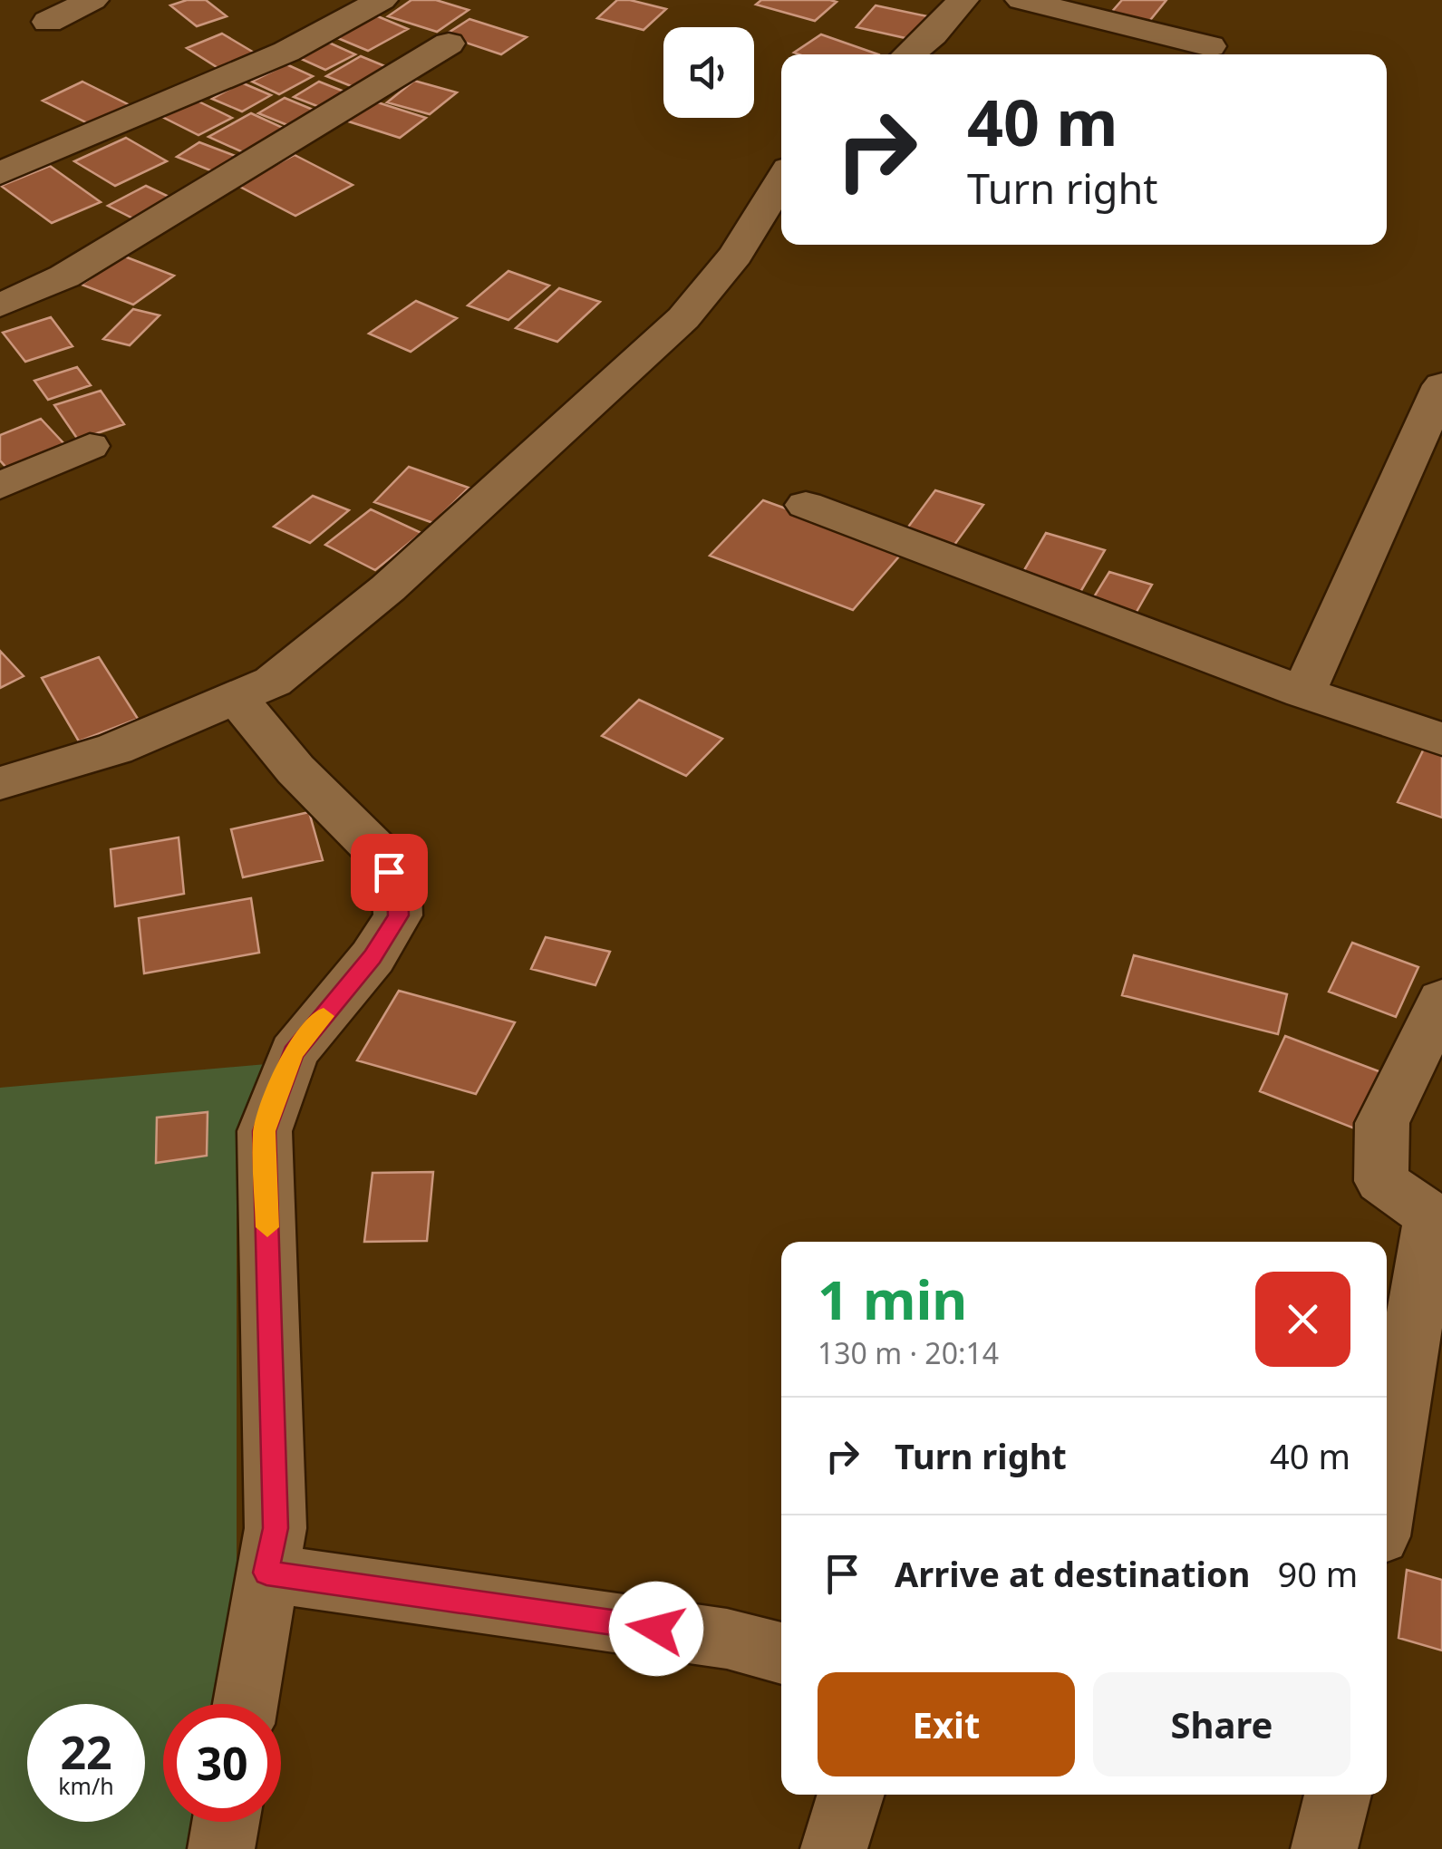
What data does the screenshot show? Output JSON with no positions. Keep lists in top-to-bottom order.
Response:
{
  "page": {
    "turn": ["40 m", "Turn right"],
    "heading": ["1 min", "130 m · 20:14"],
    "list": [
      {
        "name": "Turn right",
        "value": "40 m"
      },
      {
        "name": "Arrive at destination",
        "value": "90 m"
      }
    ],
    "buttons": ["Exit", "Share"],
    "speed": "22 km/h",
    "limit": "30"
  }
}
